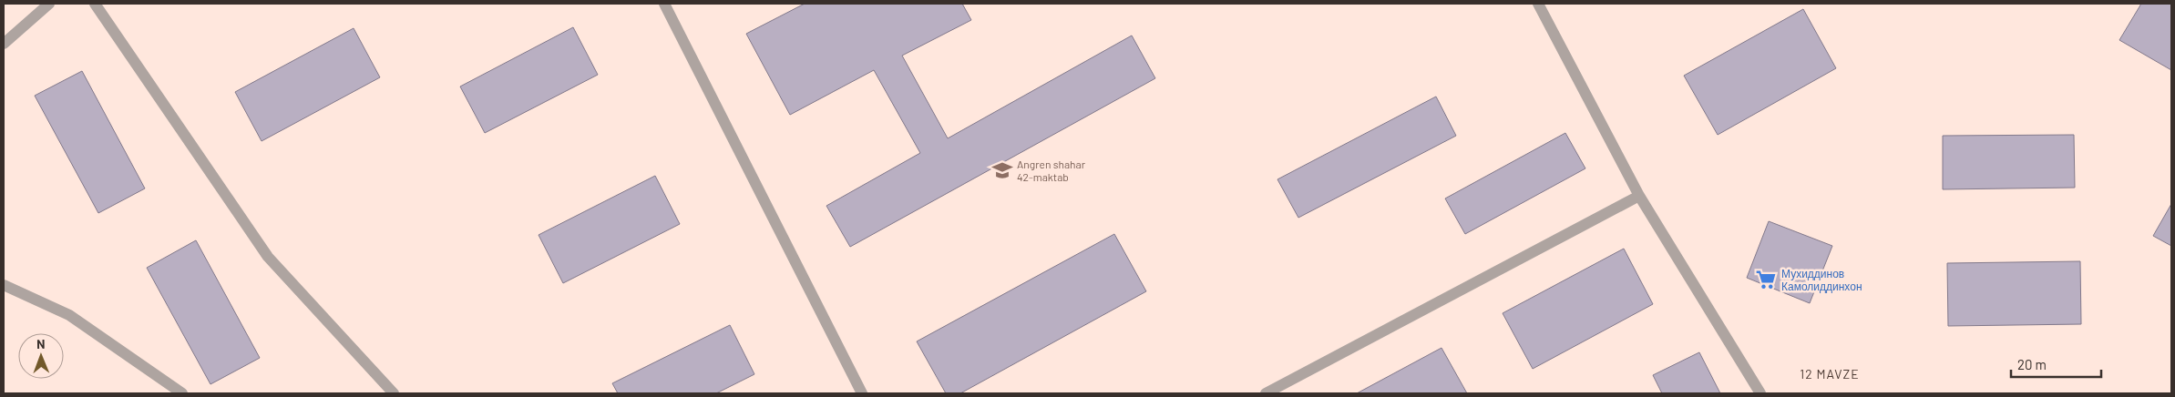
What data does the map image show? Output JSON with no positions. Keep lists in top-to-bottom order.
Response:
{
  "districts": ["12 MAVZE"],
  "places": {
    "school or university": ["Angren shahar 42-maktab"],
    "supermarket": ["Мухиддинов Камолиддинхон"]
  },
  "scale_bar": "20 m",
  "north": "top"
}
